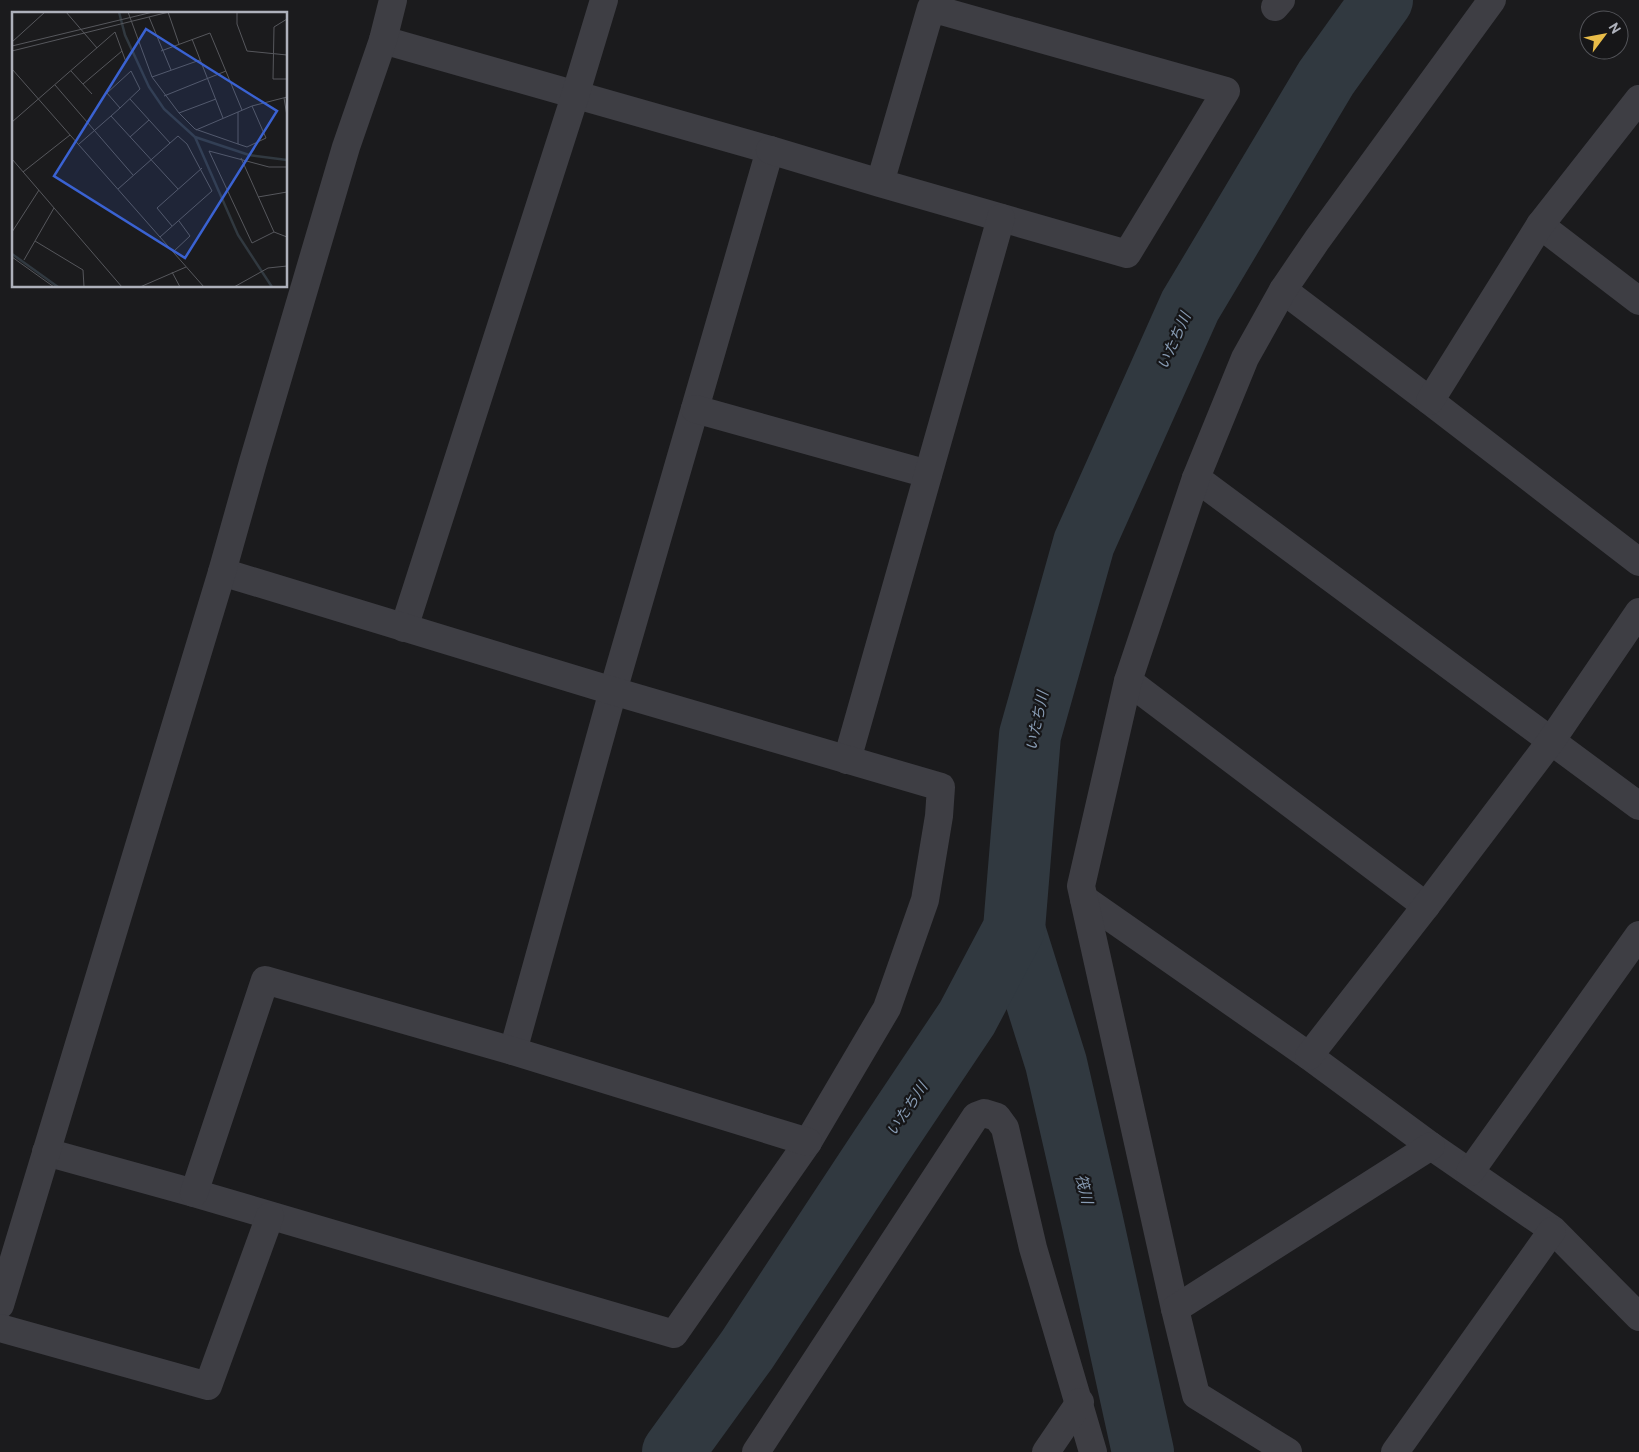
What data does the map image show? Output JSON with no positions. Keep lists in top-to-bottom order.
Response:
{
  "water": ["いたち川", "筏川"],
  "north": "top right"
}
